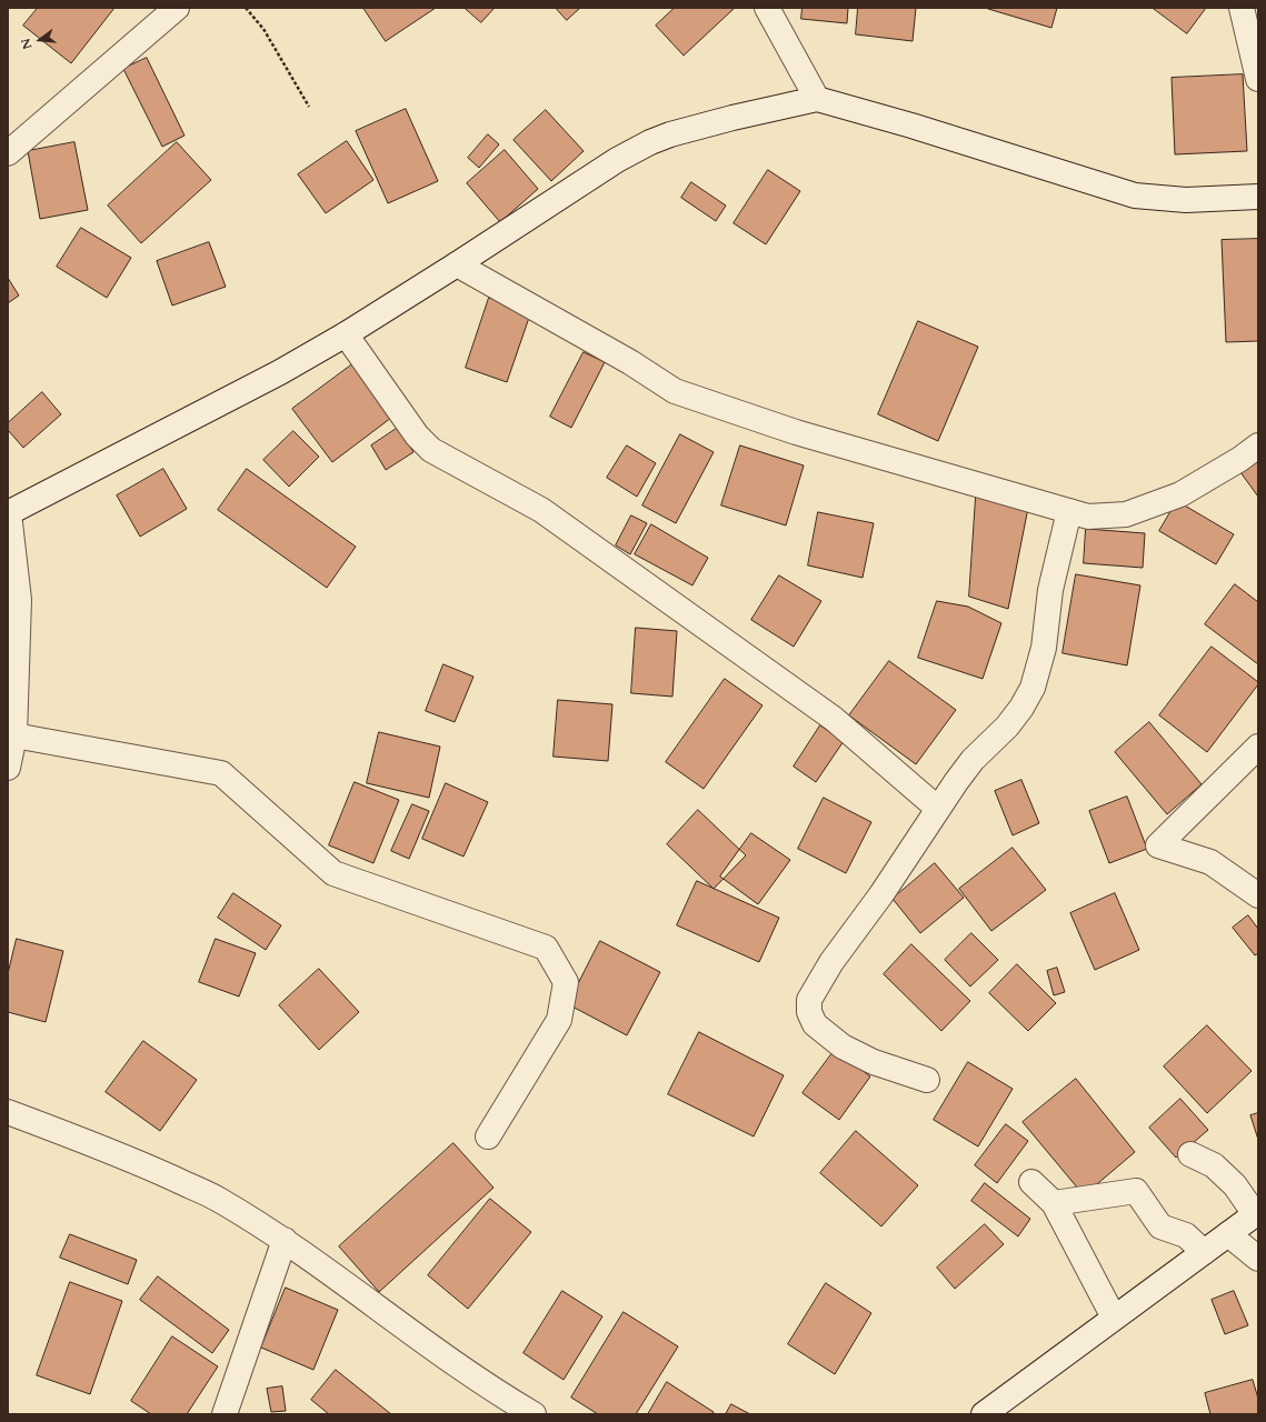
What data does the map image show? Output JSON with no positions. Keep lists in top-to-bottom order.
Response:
{
  "north": "left"
}
